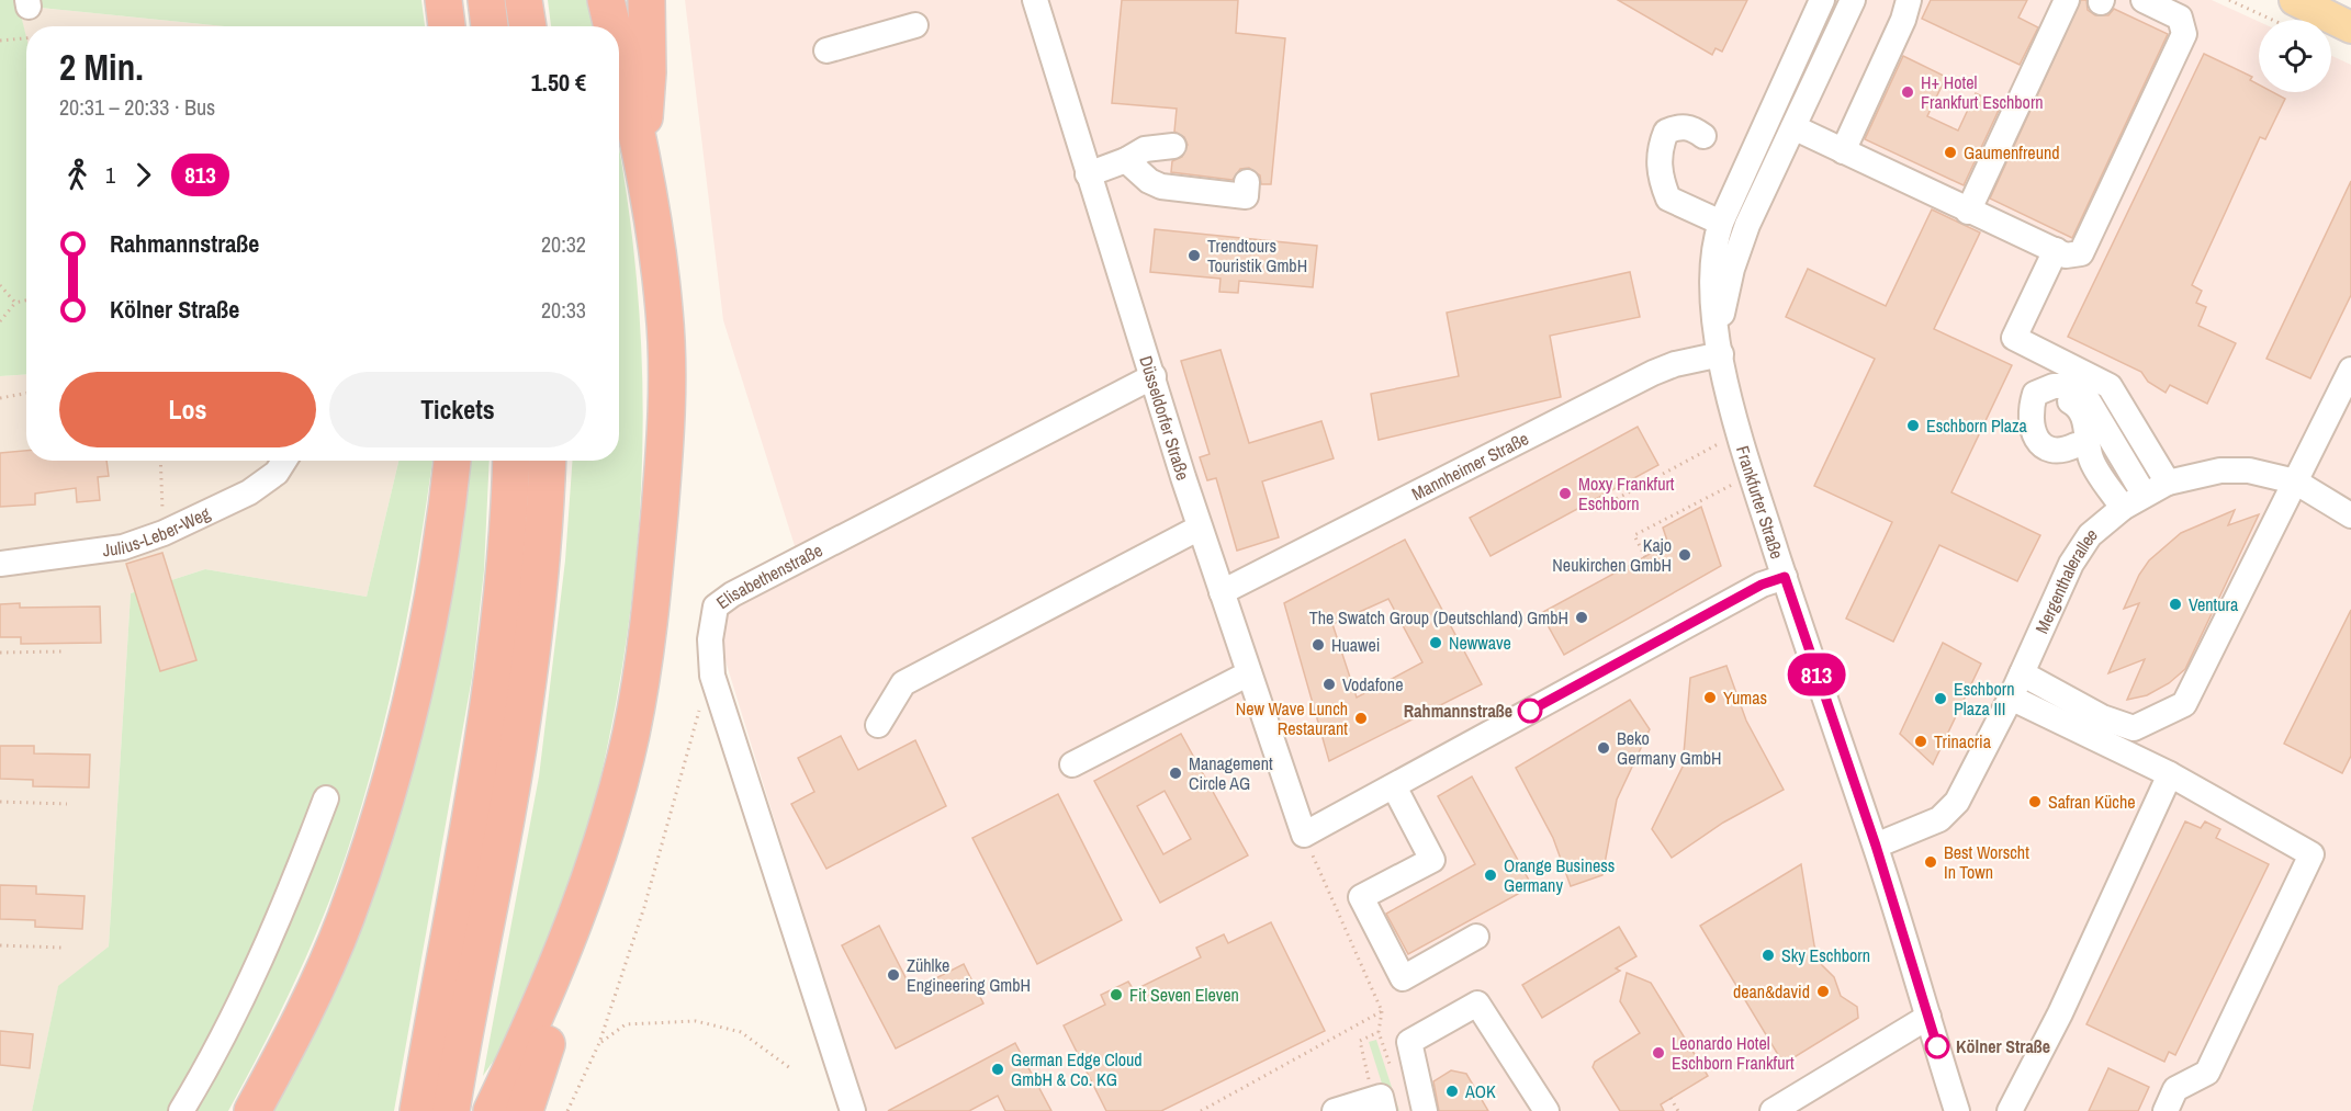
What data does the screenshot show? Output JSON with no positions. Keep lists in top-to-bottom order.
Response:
{
  "streets": {
    "street": [
      "Düsseldorfer Straße",
      "Mannheimer Straße",
      "Frankfurter Straße",
      "Julius-Leber-Weg",
      "Elisabethenstraße",
      "Mergenthalerallee"
    ]
  },
  "crossings": [
    ["Düsseldorfer Straße", "Mannheimer Straße"],
    ["Düsseldorfer Straße", "Elisabethenstraße"],
    ["Mannheimer Straße", "Frankfurter Straße"],
    ["Frankfurter Straße", "Mergenthalerallee"]
  ],
  "places": [
    "H+ Hotel Frankfurt Eschborn",
    "Gaumenfreund",
    "Trendtours Touristik GmbH",
    "Eschborn Plaza",
    "Moxy Frankfurt Eschborn",
    "Kajo Neukirchen GmbH",
    "Ventura",
    "The Swatch Group (Deutschland) GmbH",
    "Newwave",
    "Huawei",
    "Vodafone",
    "Yumas",
    "Eschborn Plaza III",
    "Rahmannstraße",
    "New Wave Lunch Restaurant",
    "Trinacria",
    "Beko Germany GmbH",
    "Management Circle AG",
    "Safran Küche",
    "Best Worscht In Town",
    "Orange Business Germany",
    "Sky Eschborn",
    "Zühlke Engineering GmbH",
    "dean&david",
    "Fit Seven Eleven",
    "Kölner Straße",
    "Leonardo Hotel Eschborn Frankfurt",
    "German Edge Cloud GmbH & Co. KG",
    "AOK"
  ],
  "lines": ["bus line 813"],
  "page": {
    "on_map": "813",
    "heading": ["2 Min.", "20:31 – 20:33 · Bus", "1.50 €"],
    "legs": ["1", "813"],
    "list": [
      {
        "name": "Rahmannstraße",
        "value": "20:32"
      },
      {
        "name": "Kölner Straße",
        "value": "20:33"
      }
    ],
    "buttons": ["Los", "Tickets"]
  }
}
